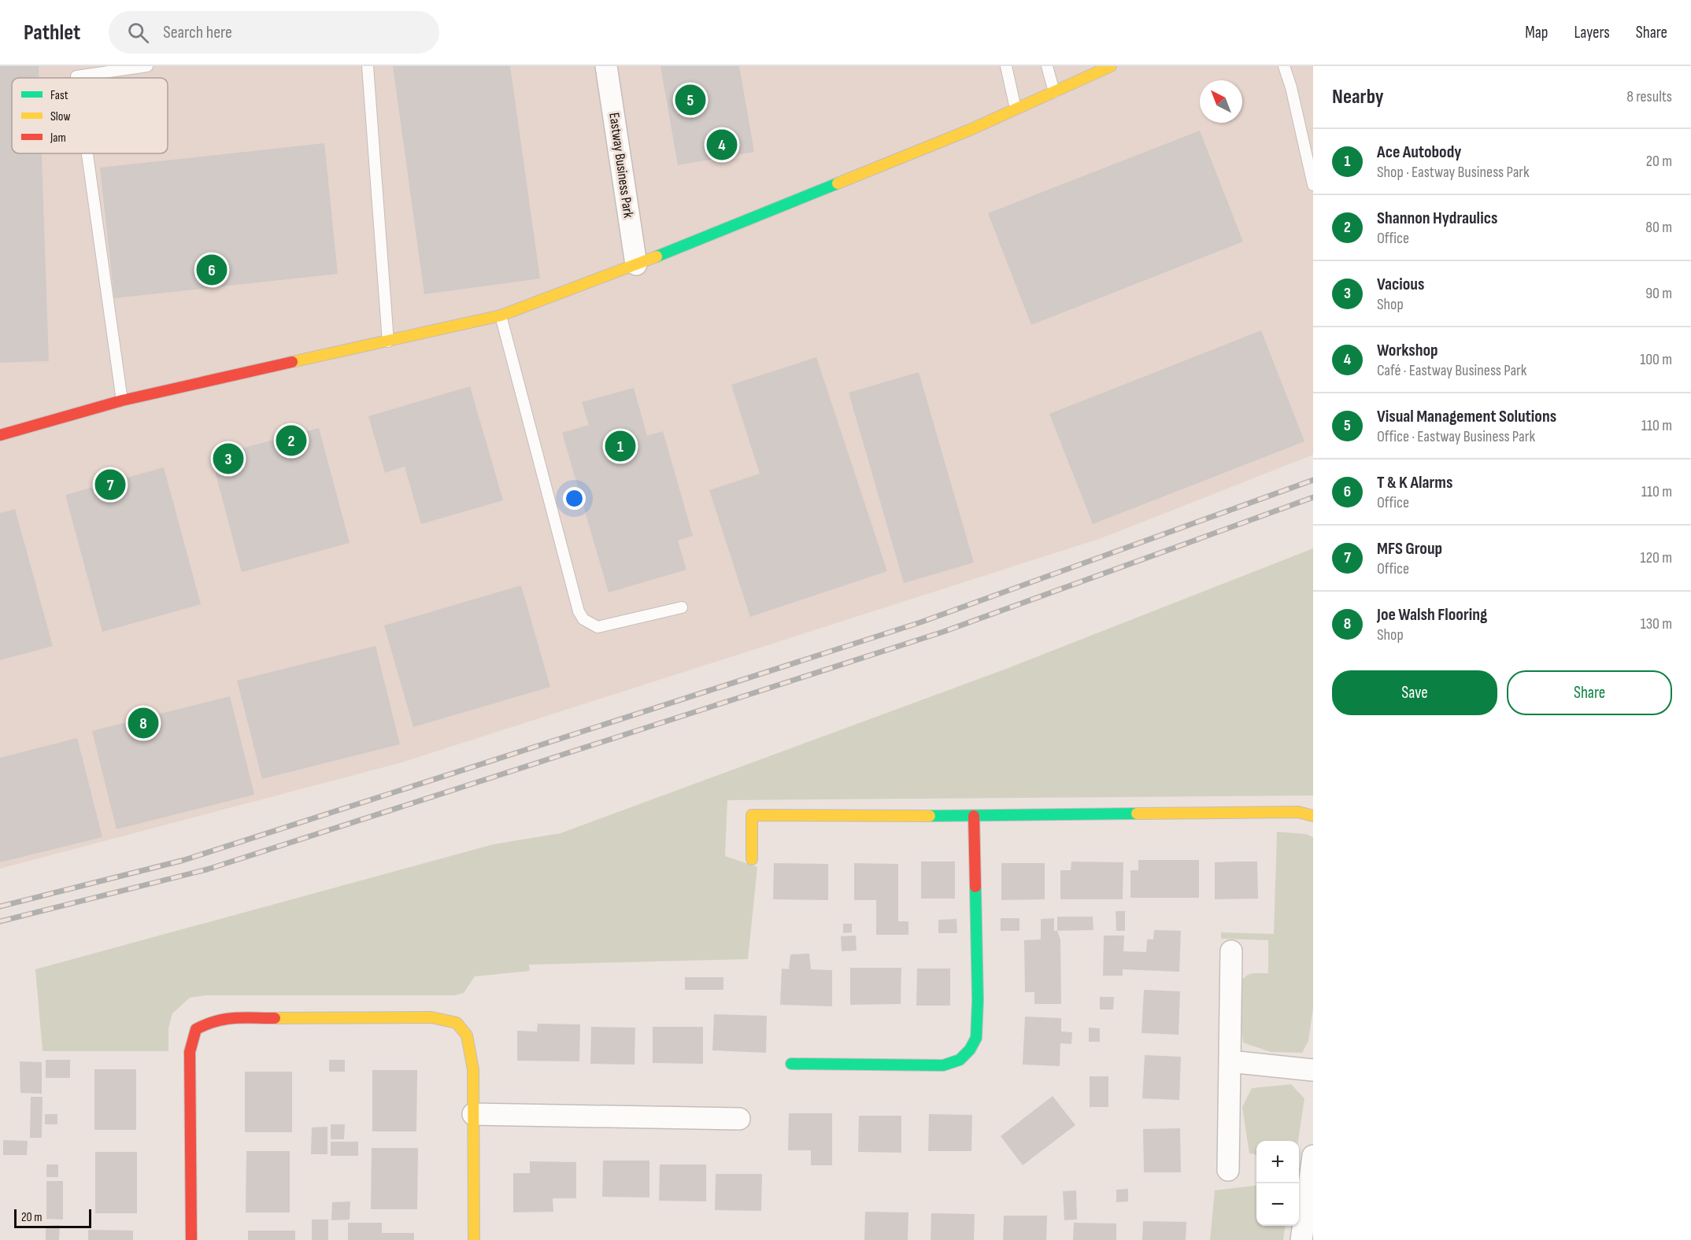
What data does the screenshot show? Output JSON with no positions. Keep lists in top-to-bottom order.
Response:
{
  "streets": {
    "street": ["Eastway Business Park"]
  },
  "legend": ["Fast", "Slow", "Jam"],
  "scale_bar": "20 m",
  "north": "top left",
  "page": {
    "header": "Pathlet",
    "search": "Search here",
    "nav": ["Map", "Layers", "Share"],
    "heading": ["Nearby", "8 results"],
    "pins": [
      "5",
      "4",
      "6",
      "2",
      "1",
      "3",
      "7",
      "8"
    ],
    "list": [
      {
        "mark": "1",
        "name": "Ace Autobody",
        "note": "Shop · Eastway Business Park",
        "value": "20 m"
      },
      {
        "mark": "2",
        "name": "Shannon Hydraulics",
        "note": "Office",
        "value": "80 m"
      },
      {
        "mark": "3",
        "name": "Vacious",
        "note": "Shop",
        "value": "90 m"
      },
      {
        "mark": "4",
        "name": "Workshop",
        "note": "Café · Eastway Business Park",
        "value": "100 m"
      },
      {
        "mark": "5",
        "name": "Visual Management Solutions",
        "note": "Office · Eastway Business Park",
        "value": "110 m"
      },
      {
        "mark": "6",
        "name": "T & K Alarms",
        "note": "Office",
        "value": "110 m"
      },
      {
        "mark": "7",
        "name": "MFS Group",
        "note": "Office",
        "value": "120 m"
      },
      {
        "mark": "8",
        "name": "Joe Walsh Flooring",
        "note": "Shop",
        "value": "130 m"
      }
    ],
    "buttons": ["Save", "Share"],
    "map_buttons": ["+", "−"],
    "scale": "20 m"
  }
}
